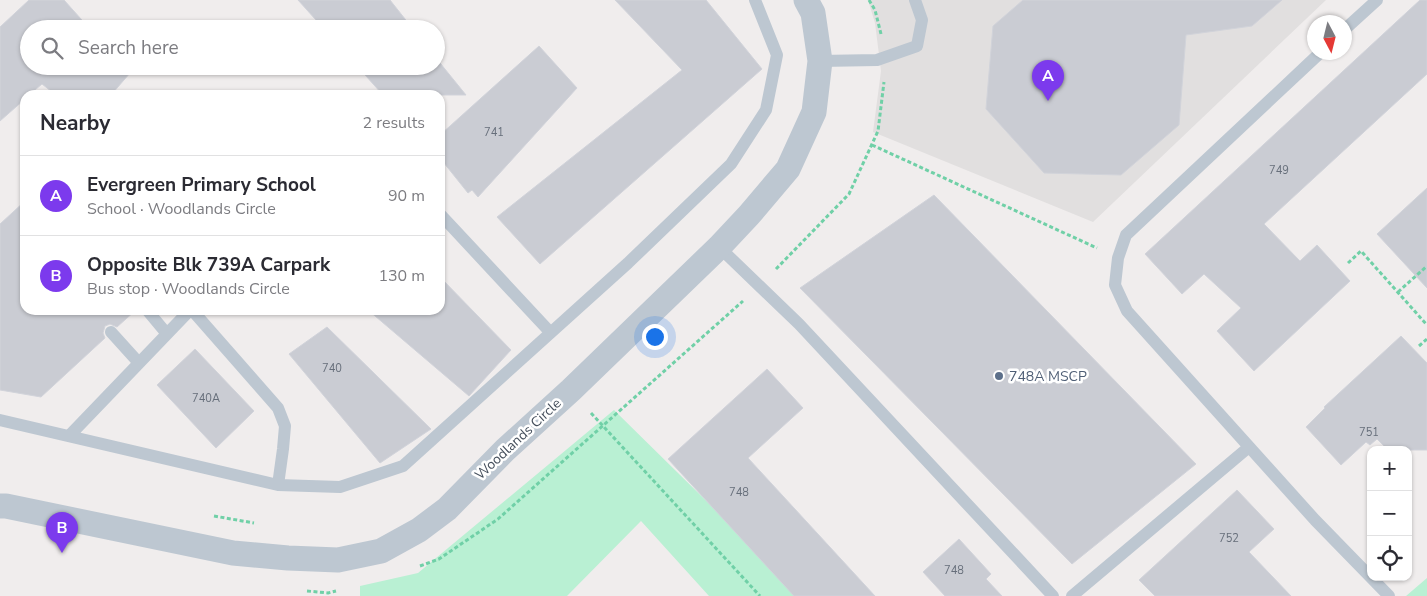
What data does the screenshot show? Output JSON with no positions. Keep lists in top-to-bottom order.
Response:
{
  "streets": {
    "street": ["Woodlands Circle"]
  },
  "places": ["748A MSCP"],
  "house_numbers": [
    "741",
    "749",
    "740",
    "740A",
    "751",
    "748",
    "752",
    "748"
  ],
  "north": "bottom",
  "page": {
    "search": "Search here",
    "pins": ["A", "B"],
    "heading": ["Nearby", "2 results"],
    "list": [
      {
        "mark": "A",
        "name": "Evergreen Primary School",
        "note": "School · Woodlands Circle",
        "value": "90 m"
      },
      {
        "mark": "B",
        "name": "Opposite Blk 739A Carpark",
        "note": "Bus stop · Woodlands Circle",
        "value": "130 m"
      }
    ],
    "map_buttons": ["+", "−"]
  }
}
